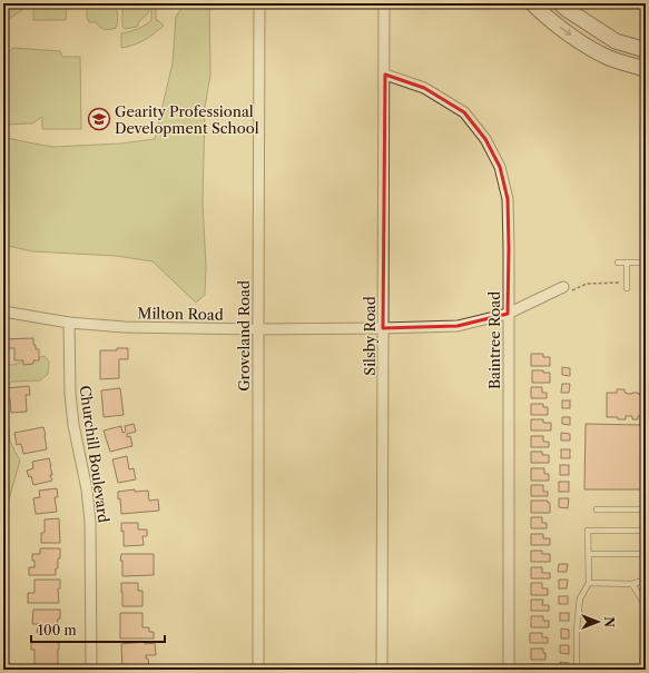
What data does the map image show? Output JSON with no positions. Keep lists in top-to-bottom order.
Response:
{
  "streets": {
    "street": [
      "Milton Road",
      "Groveland Road",
      "Silsby Road",
      "Baintree Road",
      "Churchill Boulevard"
    ]
  },
  "crossings": [
    ["Milton Road", "Groveland Road"],
    ["Milton Road", "Silsby Road"],
    ["Milton Road", "Baintree Road"],
    ["Milton Road", "Churchill Boulevard"],
    ["Silsby Road", "Baintree Road"]
  ],
  "places": {
    "school or university": ["Gearity Professional Development School"]
  },
  "scale_bar": "100 m",
  "north": "right"
}
